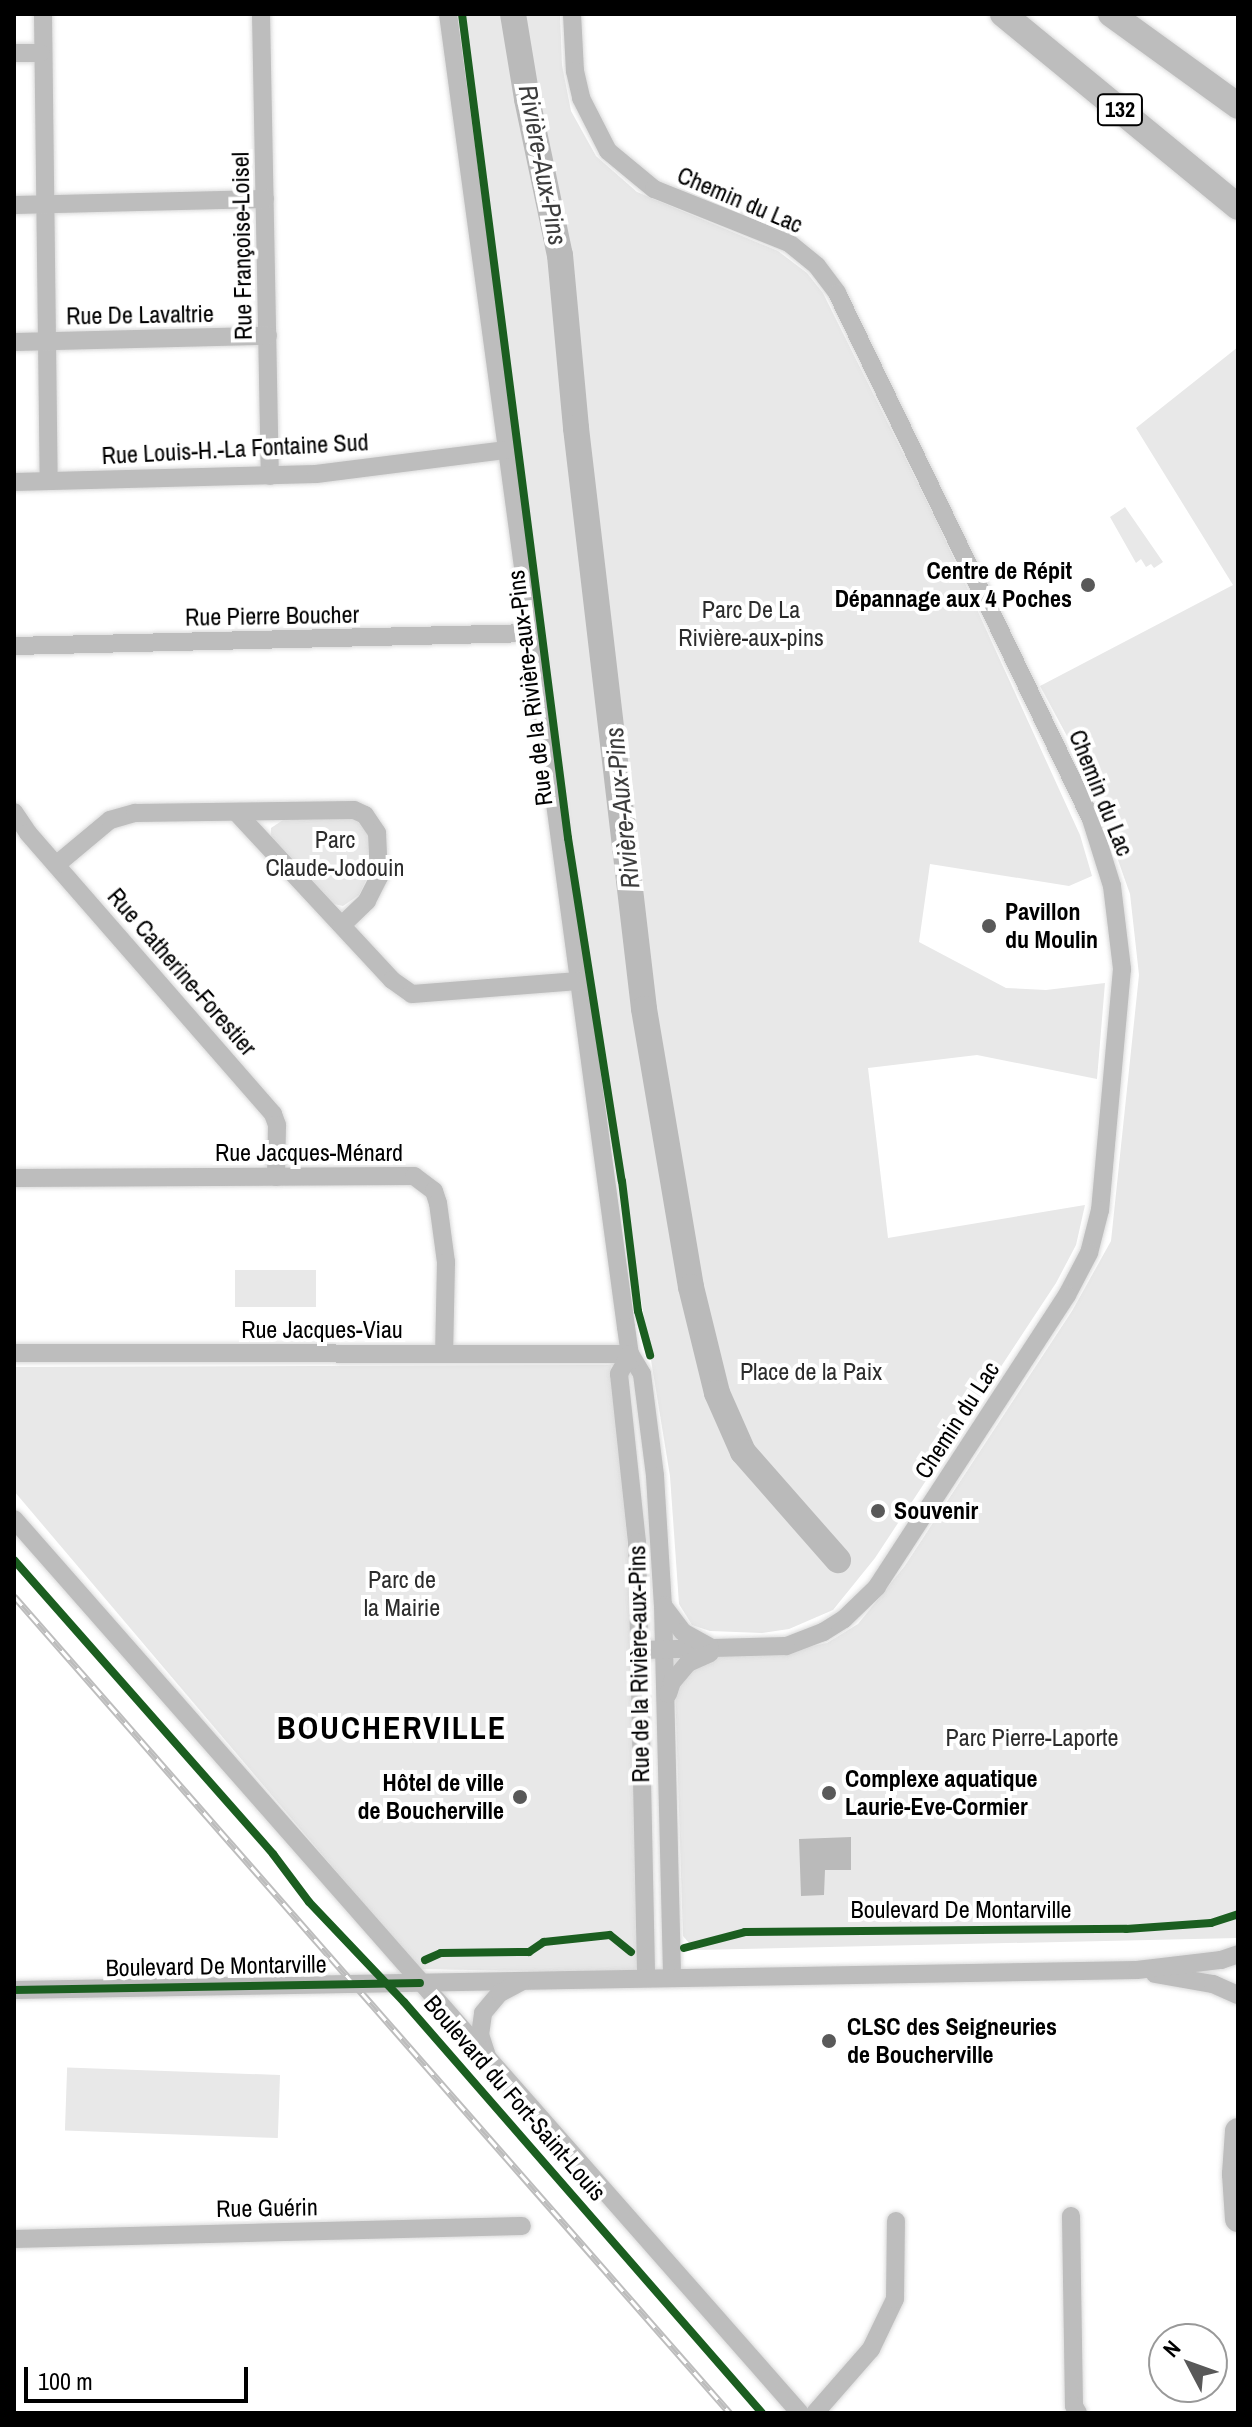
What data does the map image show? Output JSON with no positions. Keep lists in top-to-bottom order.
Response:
{
  "streets": {
    "highway": ["132"],
    "street": [
      "Chemin du Lac",
      "Rue Françoise-Loisel",
      "Rue De Lavaltrie",
      "Rue Louis-H.-La Fontaine Sud",
      "Rue Pierre Boucher",
      "Rue de la Rivière-aux-Pins",
      "Rue Catherine-Forestier",
      "Rue Jacques-Ménard",
      "Rue Jacques-Viau",
      "Boulevard De Montarville",
      "Boulevard du Fort-Saint-Louis",
      "Rue Guérin"
    ]
  },
  "crossings": [
    ["Chemin du Lac", "Rue de la Rivière-aux-Pins"],
    ["Rue Françoise-Loisel", "Rue De Lavaltrie"],
    ["Rue Françoise-Loisel", "Rue Louis-H.-La Fontaine Sud"],
    ["Rue Louis-H.-La Fontaine Sud", "Rue de la Rivière-aux-Pins"],
    ["Rue Pierre Boucher", "Rue de la Rivière-aux-Pins"],
    ["Rue de la Rivière-aux-Pins", "Rue Jacques-Viau"],
    ["Rue de la Rivière-aux-Pins", "Boulevard De Montarville"],
    ["Rue Catherine-Forestier", "Rue Jacques-Ménard"],
    ["Rue Jacques-Ménard", "Rue Jacques-Viau"],
    ["Boulevard De Montarville", "Boulevard du Fort-Saint-Louis"]
  ],
  "districts": ["BOUCHERVILLE"],
  "water": ["Rivière-Aux-Pins"],
  "parks": [
    "Parc De La Rivière-aux-pins",
    "Parc Claude-Jodouin",
    "Place de la Paix",
    "Parc de la Mairie",
    "Parc Pierre-Laporte"
  ],
  "places": [
    "Centre de Répit Dépannage aux 4 Poches",
    "Pavillon du Moulin",
    "Souvenir",
    "Complexe aquatique Laurie-Eve-Cormier",
    "Hôtel de ville de Boucherville",
    "CLSC des Seigneuries de Boucherville"
  ],
  "scale_bar": "100 m",
  "north": "top left"
}
